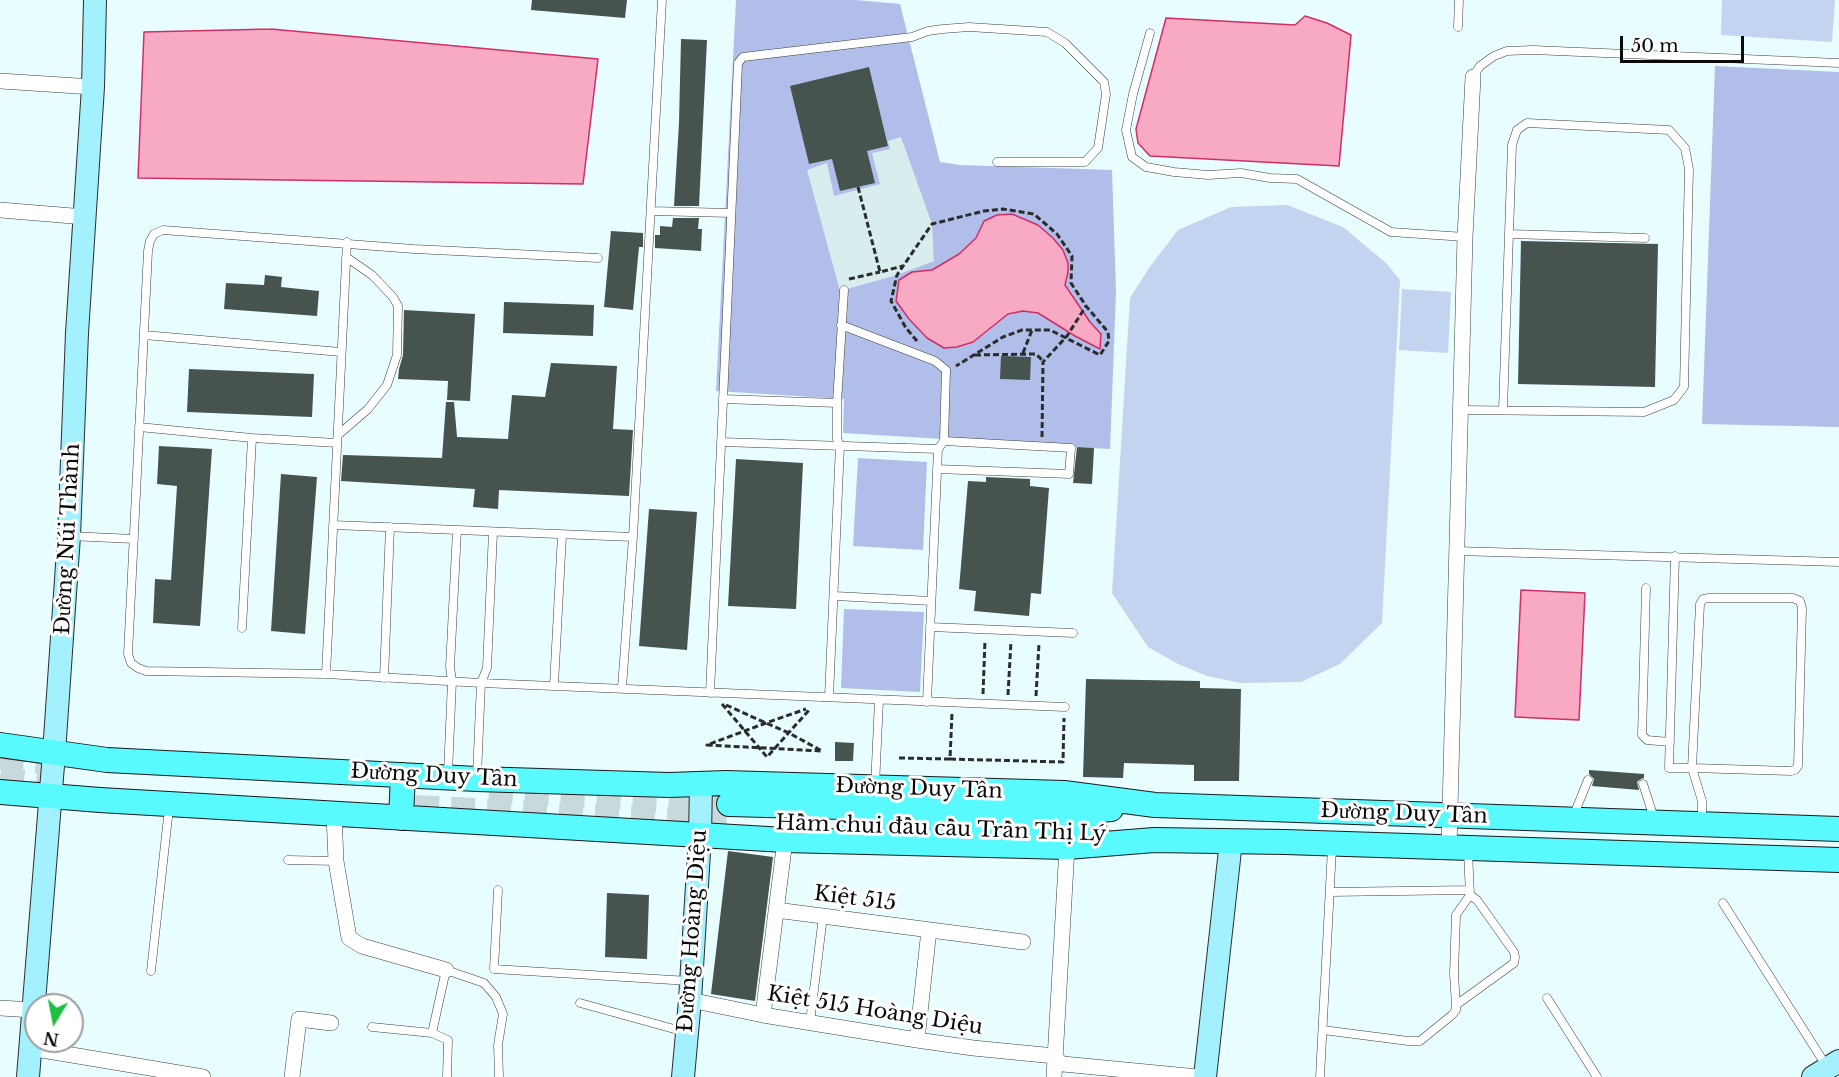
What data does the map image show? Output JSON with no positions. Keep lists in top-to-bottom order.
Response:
{
  "streets": {
    "main road": [
      "Đường Núi Thành",
      "Đường Duy Tân",
      "Hầm chui đầu cầu Trần Thị Lý",
      "Đường Hoàng Diệu"
    ],
    "street": ["Kiệt 515", "Kiệt 515 Hoàng Diệu"]
  },
  "crossings": [
    ["Đường Núi Thành", "Đường Duy Tân"],
    ["Đường Duy Tân", "Hầm chui đầu cầu Trần Thị Lý"],
    ["Đường Duy Tân", "Đường Hoàng Diệu"],
    ["Đường Hoàng Diệu", "Kiệt 515 Hoàng Diệu"]
  ],
  "scale_bar": "50 m",
  "north": "bottom"
}
